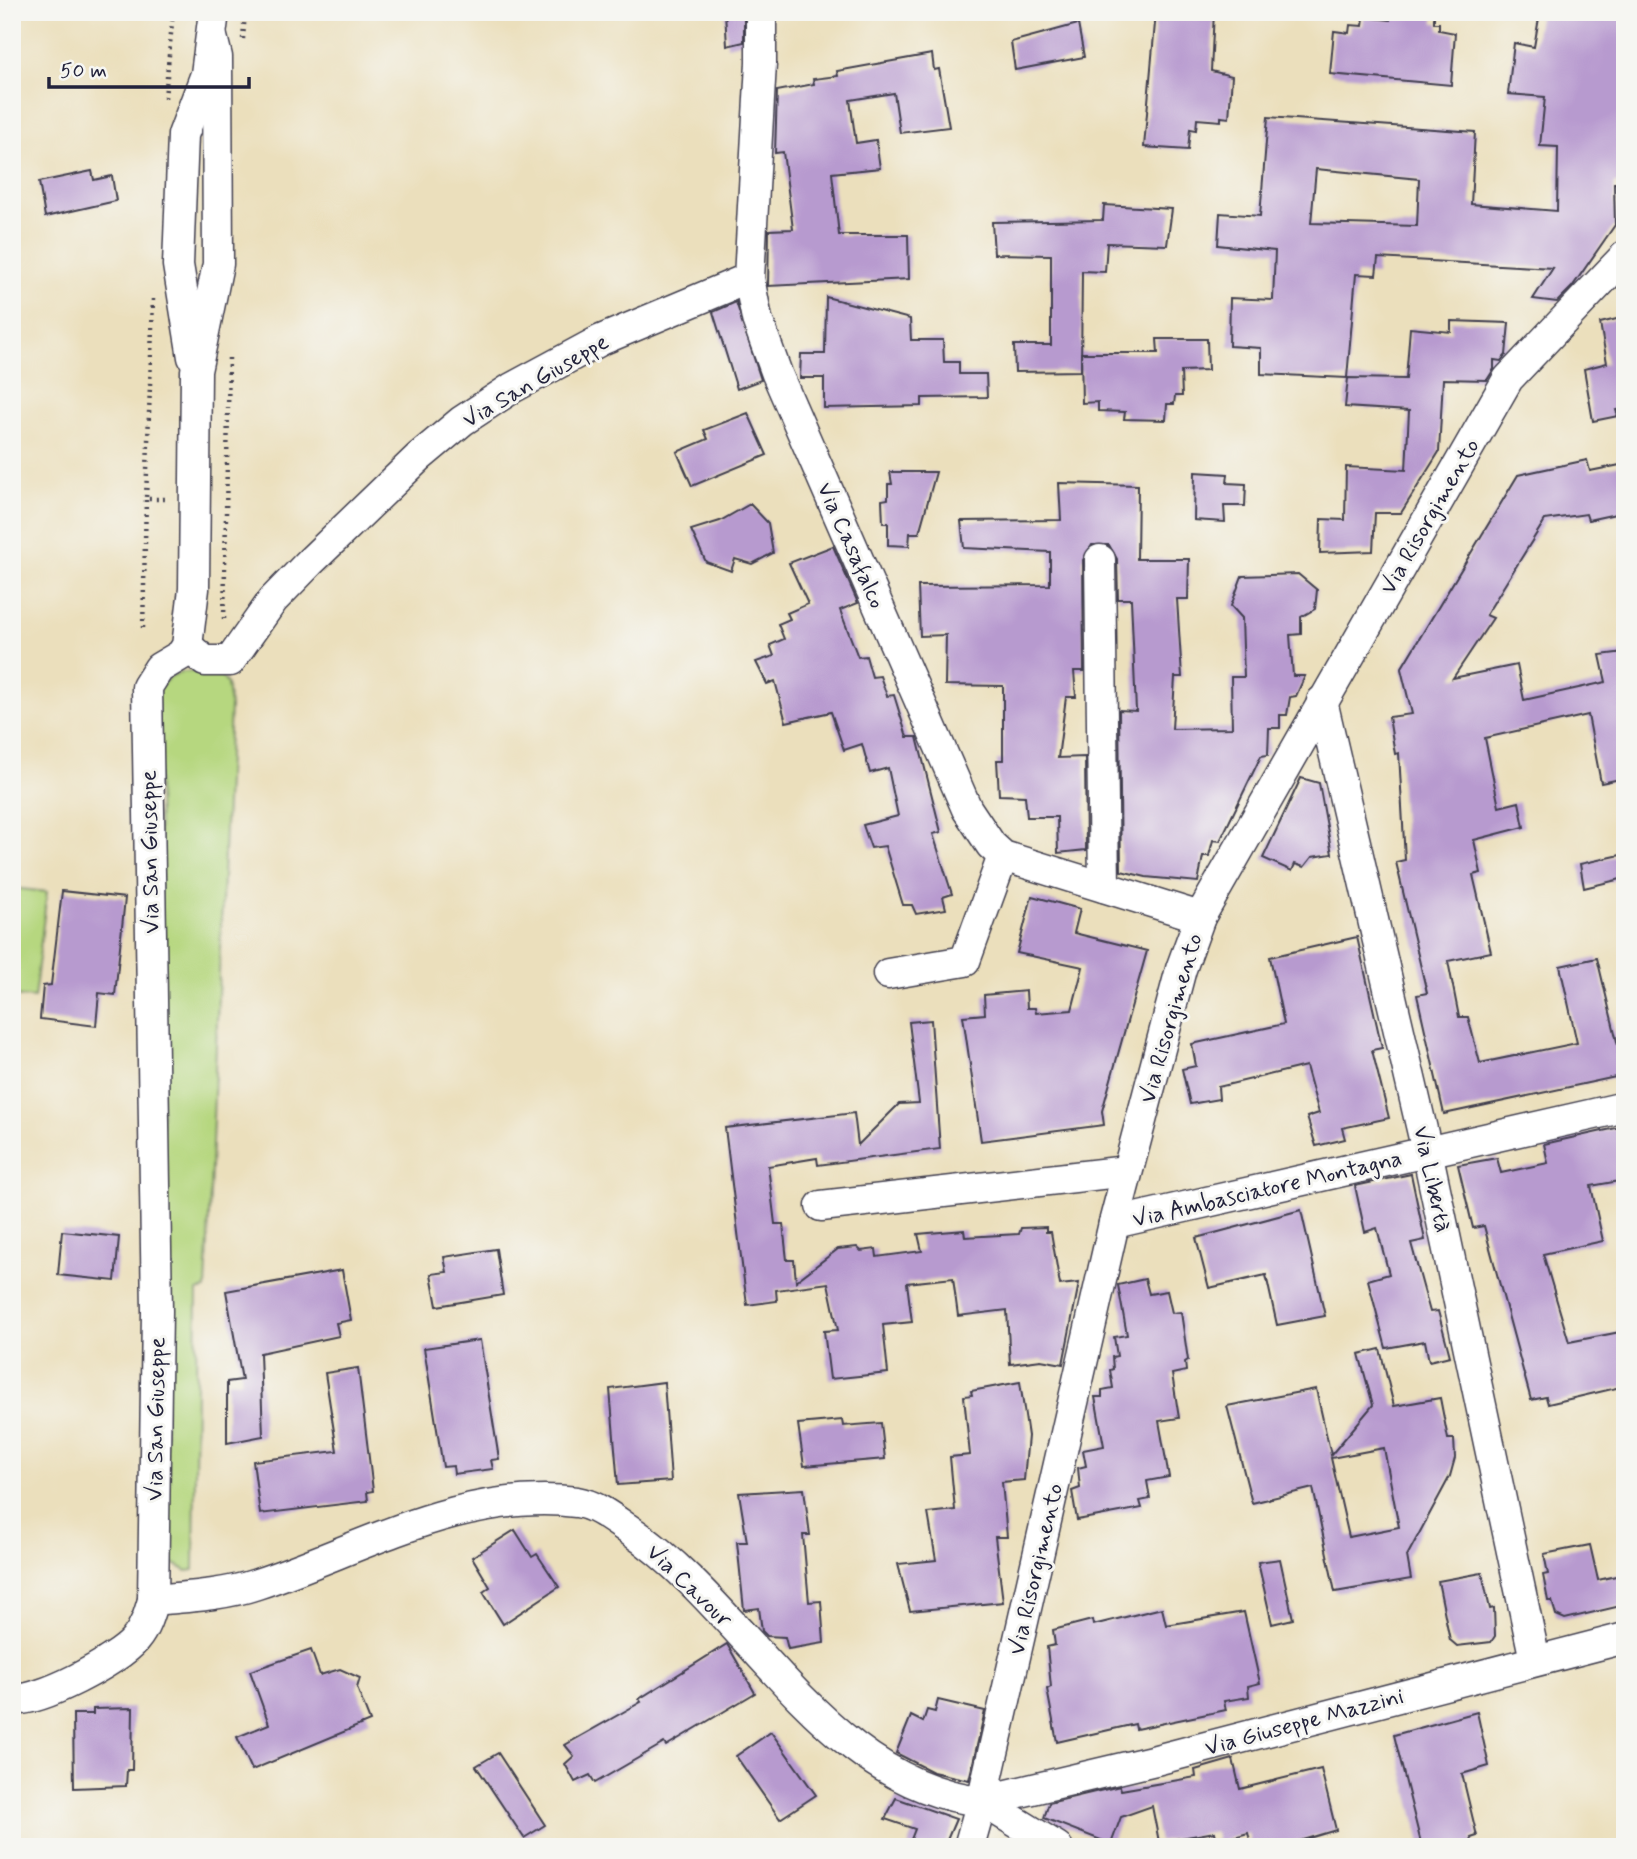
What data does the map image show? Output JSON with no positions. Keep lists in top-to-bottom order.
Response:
{
  "streets": {
    "street": [
      "Via San Giuseppe",
      "Via Risorgimento",
      "Via Casafalco",
      "Via Libertà",
      "Via Ambasciatore Montagna",
      "Via Cavour",
      "Via Giuseppe Mazzini"
    ]
  },
  "crossings": [
    ["Via San Giuseppe", "Via Casafalco"],
    ["Via San Giuseppe", "Via Cavour"],
    ["Via Risorgimento", "Via Libertà"],
    ["Via Risorgimento", "Via Ambasciatore Montagna"],
    ["Via Risorgimento", "Via Cavour"],
    ["Via Risorgimento", "Via Giuseppe Mazzini"],
    ["Via Libertà", "Via Ambasciatore Montagna"],
    ["Via Libertà", "Via Giuseppe Mazzini"],
    ["Via Cavour", "Via Giuseppe Mazzini"]
  ],
  "scale_bar": "50 m"
}
